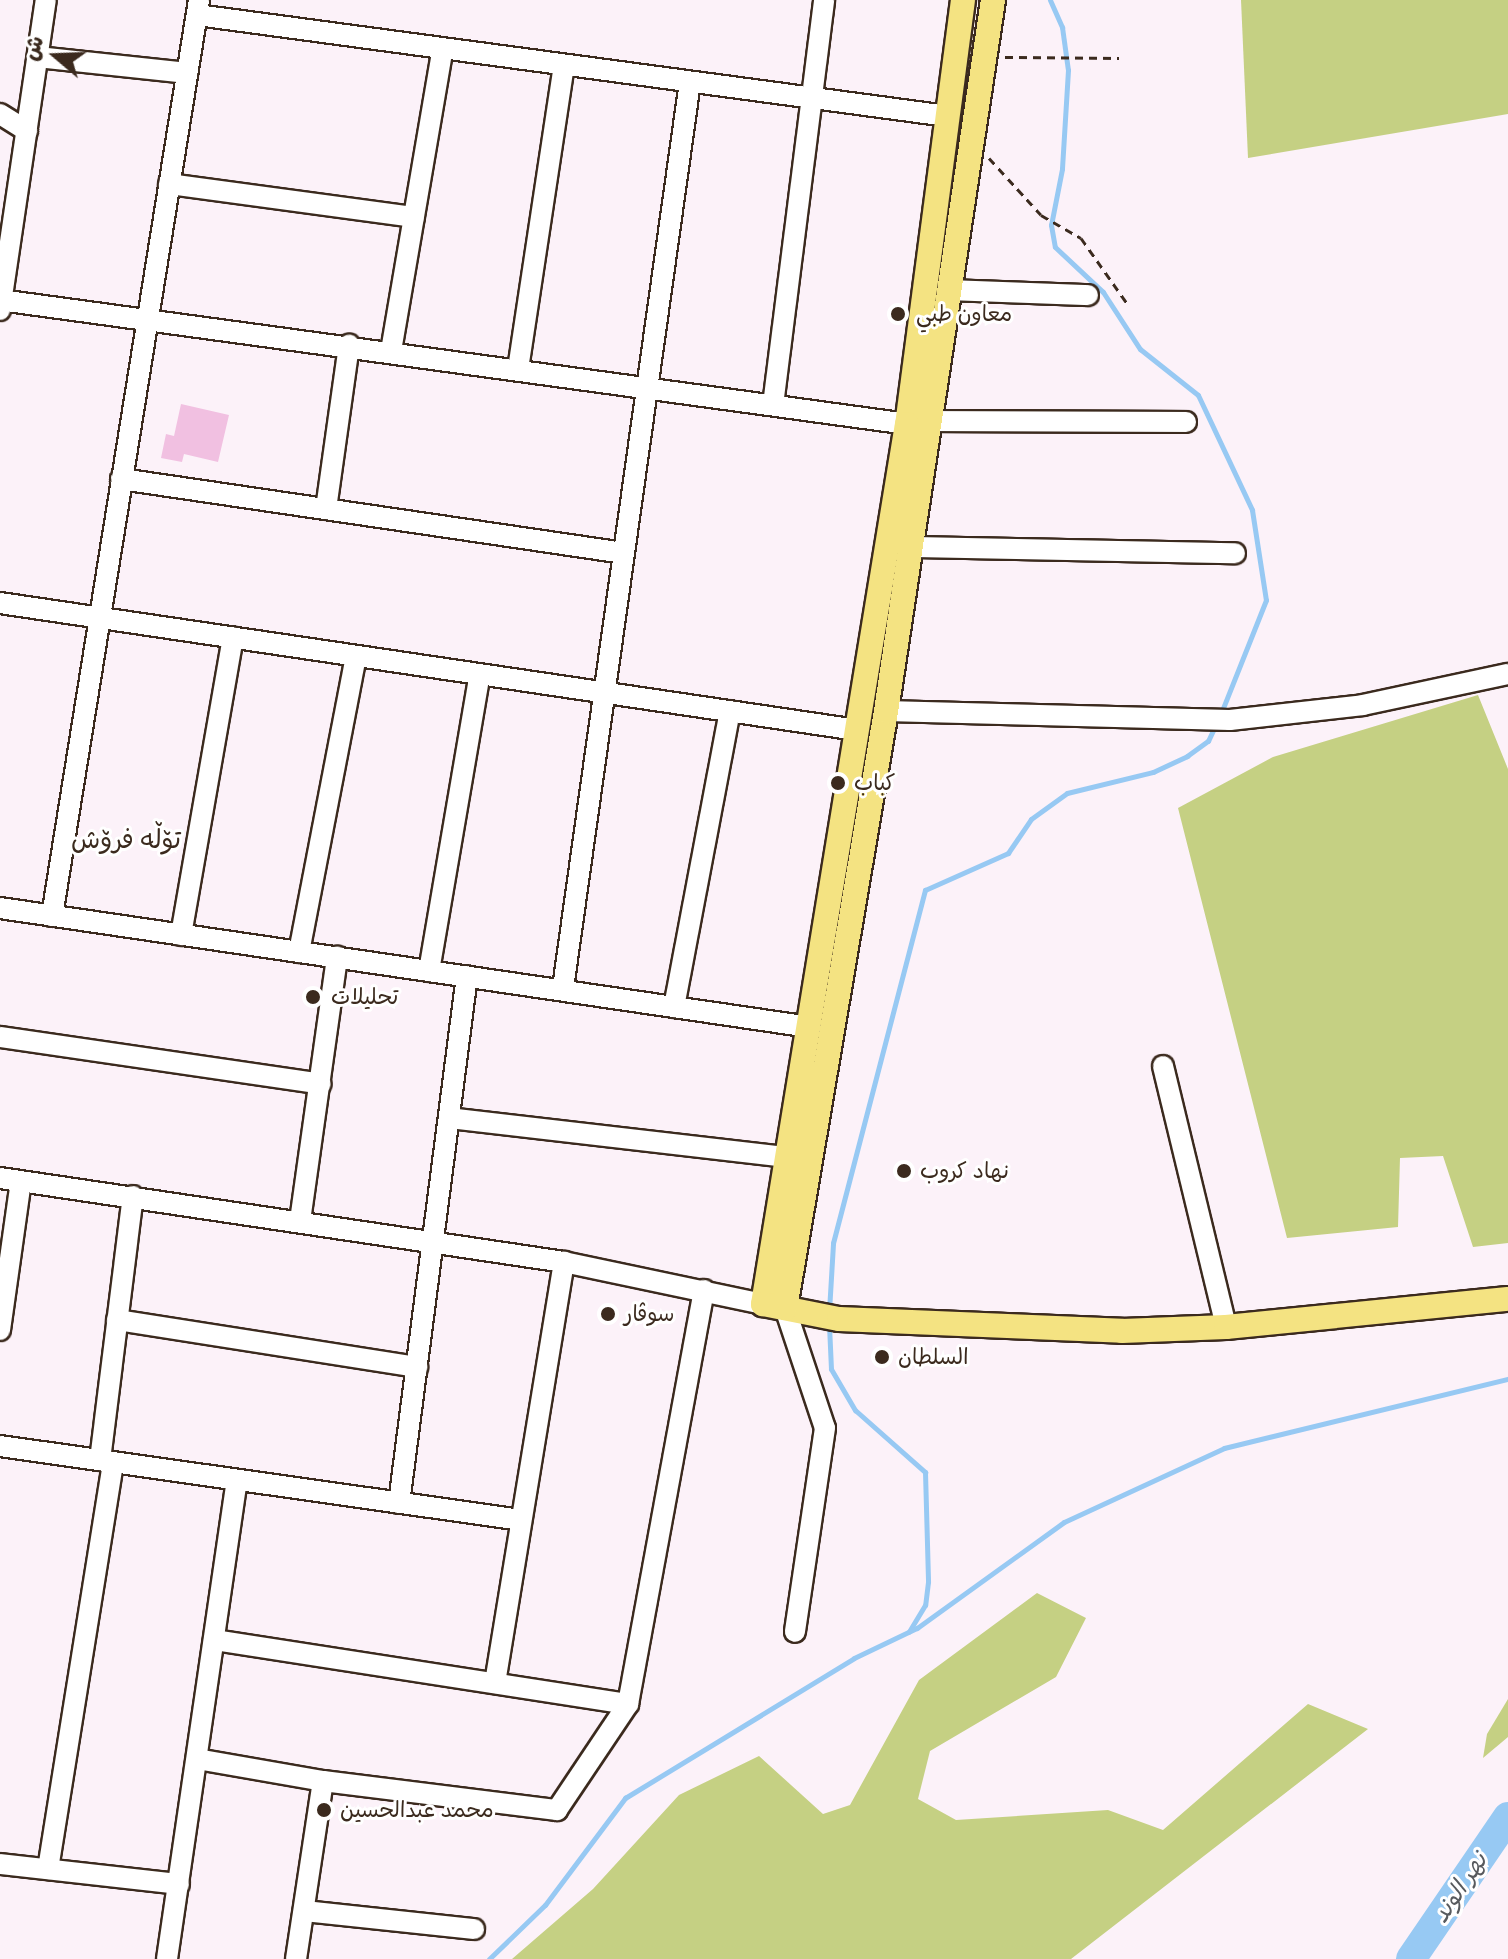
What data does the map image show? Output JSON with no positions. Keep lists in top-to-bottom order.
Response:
{
  "districts": ["تۆڵە فرۆش"],
  "water": ["نهر الوند"],
  "places": [
    "معاون طبي",
    "كباب",
    "تحلیلات",
    "نهاد كروب",
    "سوڤار",
    "السلطان",
    "محمد عبدالحسين"
  ],
  "north": "left"
}
